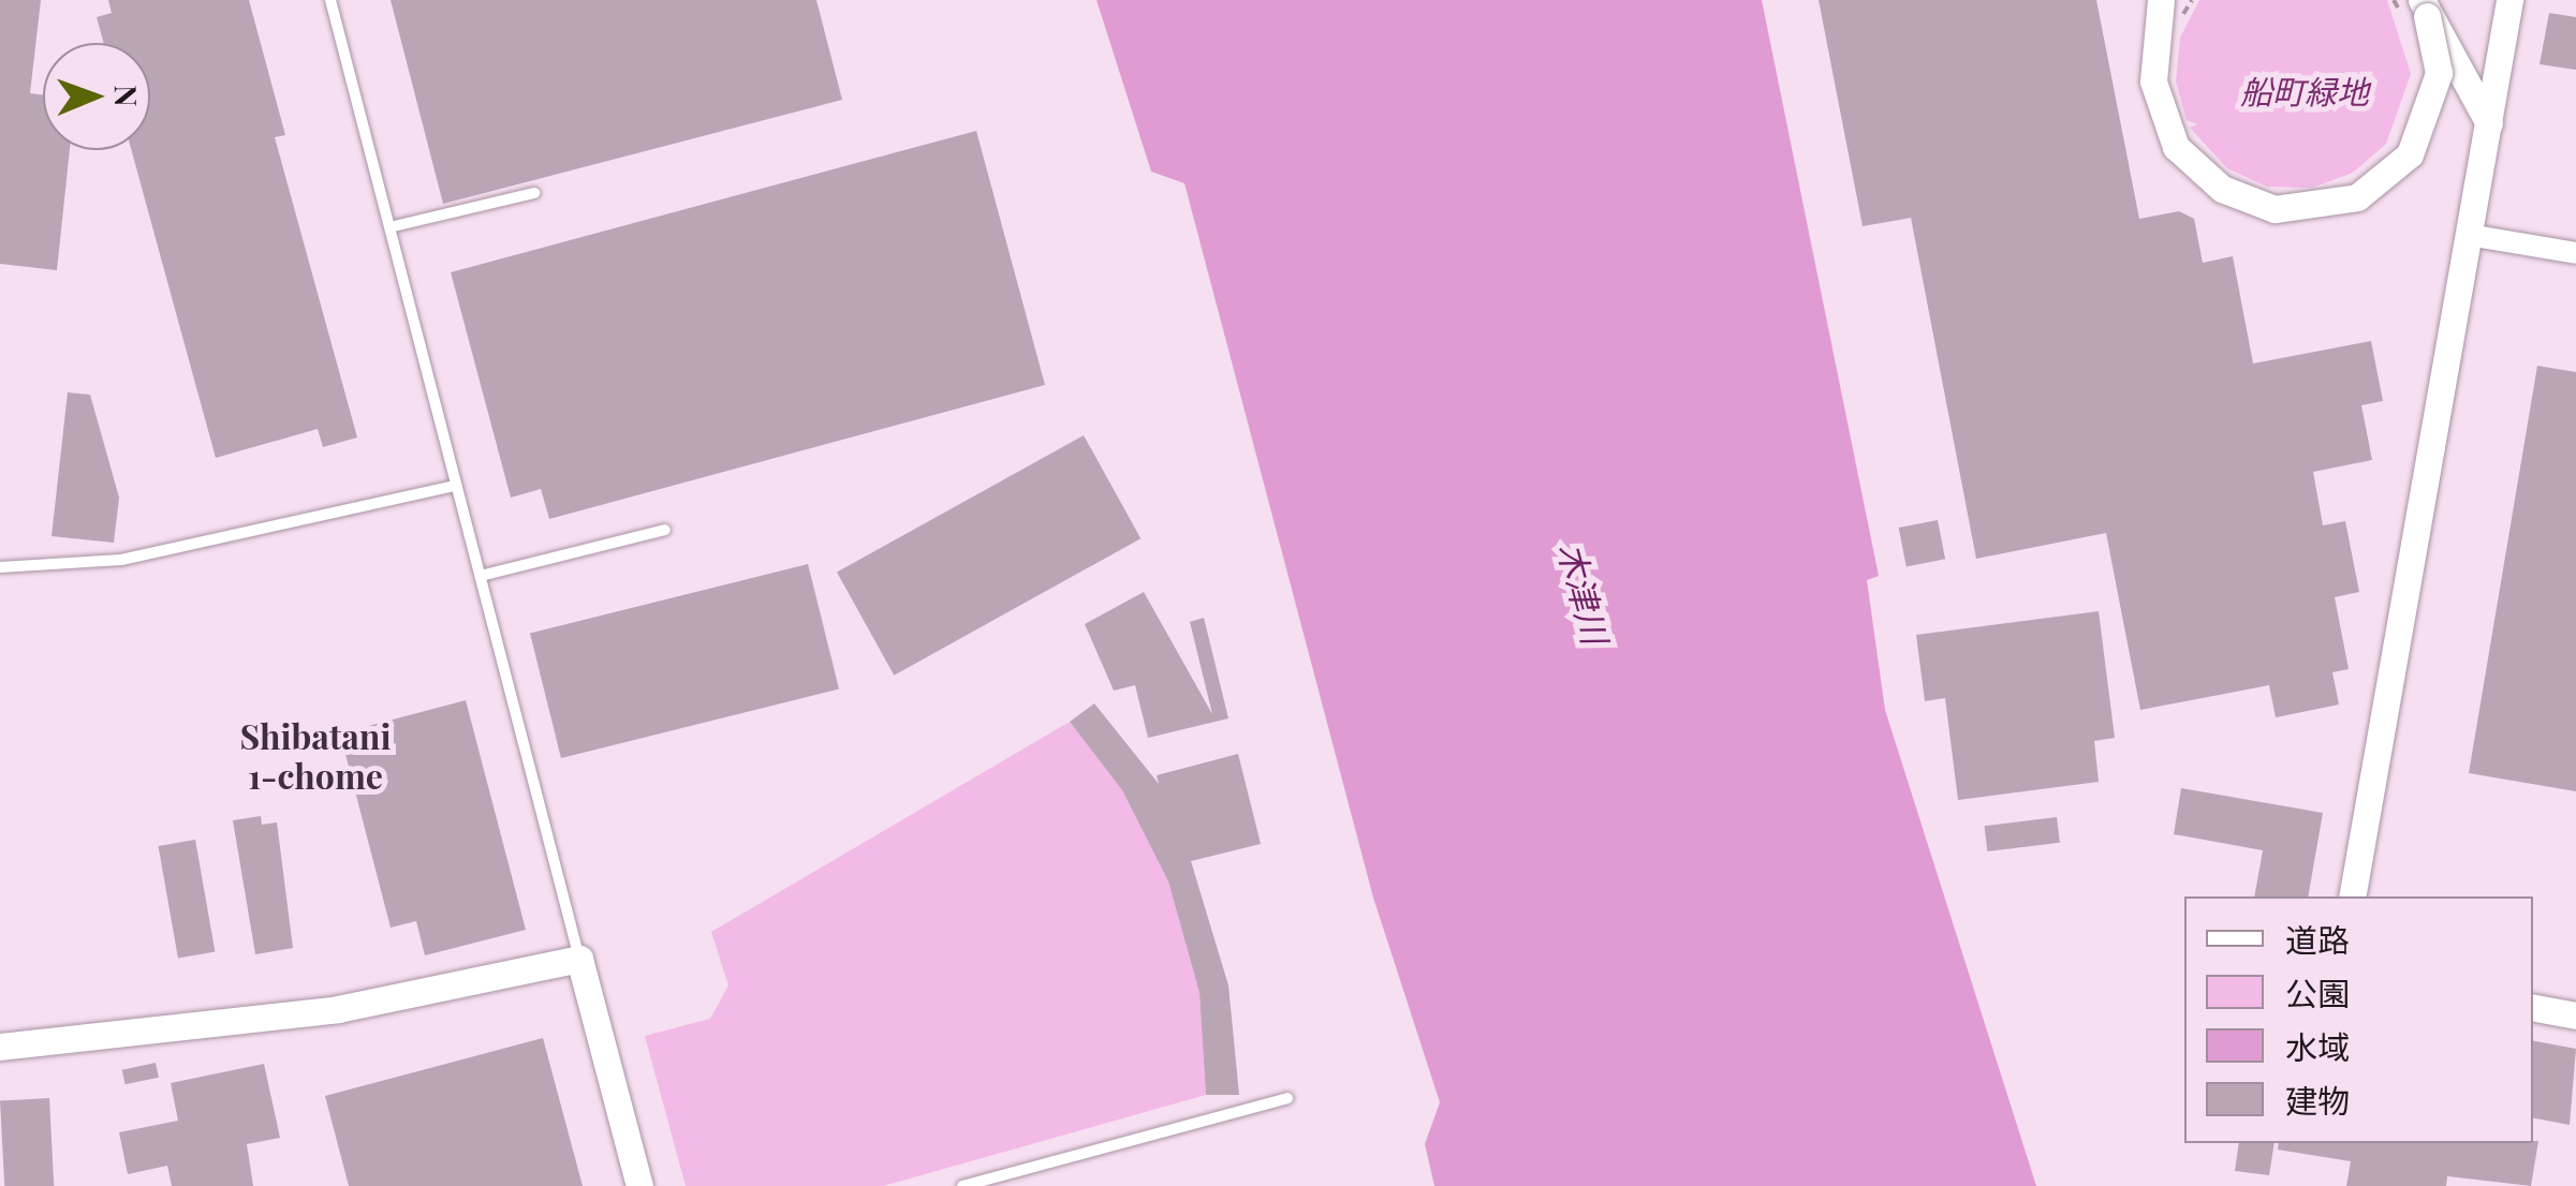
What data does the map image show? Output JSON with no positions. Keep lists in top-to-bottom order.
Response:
{
  "districts": ["Shibatani 1-chome"],
  "water": ["木津川"],
  "parks": ["船町緑地"],
  "legend": [
    "道路",
    "公園",
    "水域",
    "建物"
  ],
  "north": "right"
}
